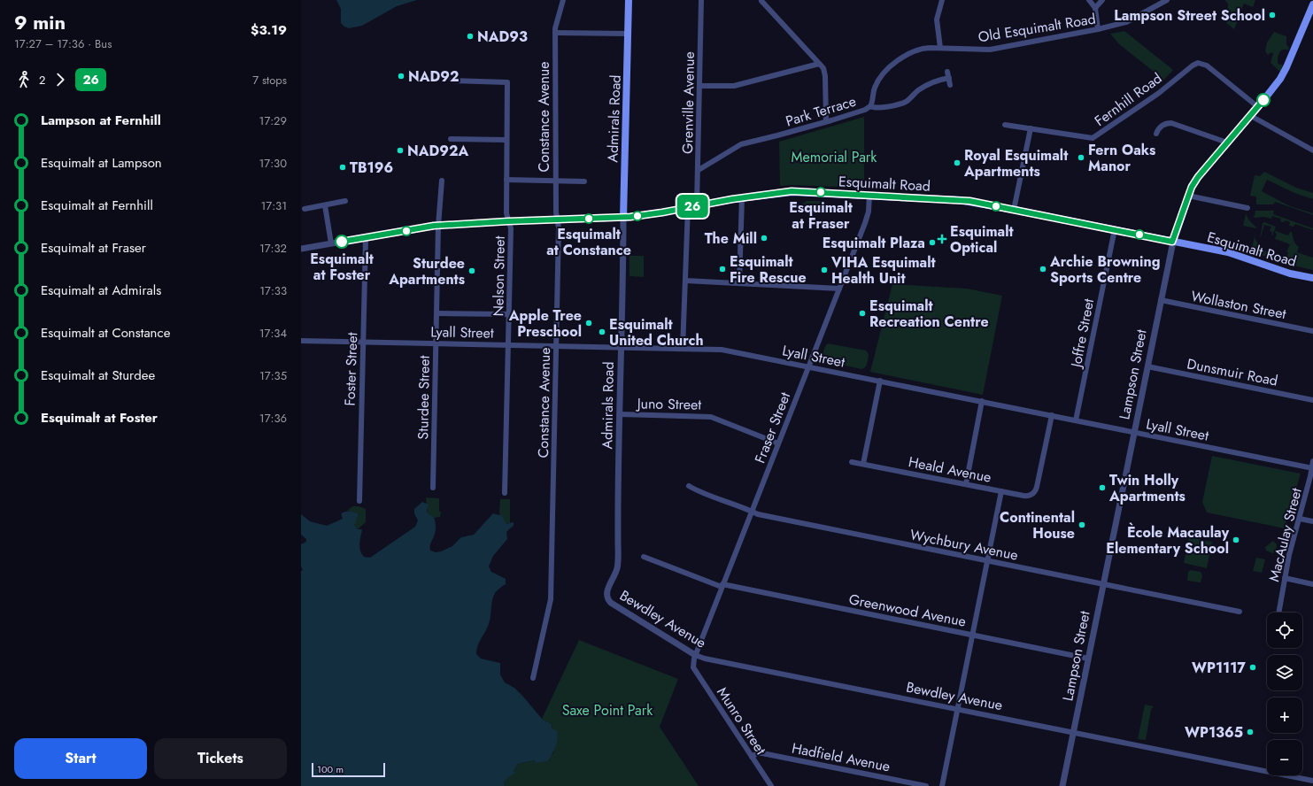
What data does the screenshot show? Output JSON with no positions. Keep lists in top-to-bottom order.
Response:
{
  "streets": {
    "main road": ["Admirals Road", "Esquimalt Road", "Lampson Street"],
    "street": [
      "Old Esquimalt Road",
      "Fernhill Road",
      "Grenville Avenue",
      "Park Terrace",
      "Constance Avenue",
      "Nelson Street",
      "Wollaston Street",
      "Lyall Street",
      "Joffre Street",
      "Foster Street",
      "Dunsmuir Road",
      "Sturdee Street",
      "Juno Street",
      "Fraser Street",
      "Heald Avenue",
      "MacAulay Street",
      "Wychbury Avenue",
      "Greenwood Avenue",
      "Bewdley Avenue",
      "Munro Street",
      "Hadfield Avenue"
    ]
  },
  "crossings": [
    ["Old Esquimalt Road", "Park Terrace"],
    ["Fernhill Road", "Lampson Street"],
    ["Grenville Avenue", "Park Terrace"],
    ["Grenville Avenue", "Esquimalt Road"],
    ["Constance Avenue", "Esquimalt Road"],
    ["Constance Avenue", "Lyall Street"],
    ["Admirals Road", "Esquimalt Road"],
    ["Admirals Road", "Lyall Street"],
    ["Admirals Road", "Juno Street"],
    ["Admirals Road", "Bewdley Avenue"],
    ["Esquimalt Road", "Nelson Street"],
    ["Esquimalt Road", "Joffre Street"],
    ["Esquimalt Road", "Foster Street"],
    ["Esquimalt Road", "Lampson Street"],
    ["Esquimalt Road", "Sturdee Street"],
    ["Esquimalt Road", "Fraser Street"],
    ["Nelson Street", "Lyall Street"],
    ["Wollaston Street", "Lampson Street"],
    ["Lyall Street", "Joffre Street"],
    ["Lyall Street", "Foster Street"],
    ["Lyall Street", "Lampson Street"],
    ["Lyall Street", "Sturdee Street"],
    ["Lyall Street", "Fraser Street"],
    ["Lyall Street", "Heald Avenue"],
    ["Lyall Street", "MacAulay Street"],
    ["Dunsmuir Road", "Lampson Street"],
    ["Lampson Street", "Wychbury Avenue"],
    ["Lampson Street", "Greenwood Avenue"],
    ["Lampson Street", "Bewdley Avenue"],
    ["Juno Street", "Fraser Street"],
    ["Fraser Street", "Wychbury Avenue"],
    ["Fraser Street", "Greenwood Avenue"],
    ["Fraser Street", "Bewdley Avenue"],
    ["Fraser Street", "Munro Street"],
    ["Munro Street", "Hadfield Avenue"]
  ],
  "parks": ["Memorial Park", "Saxe Point Park"],
  "places": {
    "other": [
      "Lampson Street School",
      "NAD93",
      "NAD92",
      "NAD92A",
      "Fern Oaks Manor",
      "Royal Esquimalt Apartments",
      "TB196",
      "Esquimalt at Fraser",
      "Esquimalt at Constance",
      "The Mill",
      "Esquimalt at Foster",
      "Esquimalt Plaza",
      "Esquimalt Fire Rescue",
      "Archie Browning Sports Centre",
      "VIHA Esquimalt Health Unit",
      "Sturdee Apartments",
      "Esquimalt Recreation Centre",
      "Apple Tree Preschool",
      "Esquimalt United Church",
      "Twin Holly Apartments",
      "Continental House",
      "Ècole Macaulay Elementary School",
      "WP1117",
      "WP1365"
    ],
    "health": ["Esquimalt Optical"]
  },
  "lines": ["bus line 26"],
  "scale_bar": "100 m",
  "page": {
    "heading": ["9 min", "17:27 – 17:36 · Bus", "$3.19"],
    "on_map": "26",
    "legs": ["2", "26", "7 stops"],
    "list": [
      {
        "name": "Lampson at Fernhill",
        "value": "17:29"
      },
      {
        "name": "Esquimalt at Lampson",
        "value": "17:30"
      },
      {
        "name": "Esquimalt at Fernhill",
        "value": "17:31"
      },
      {
        "name": "Esquimalt at Fraser",
        "value": "17:32"
      },
      {
        "name": "Esquimalt at Admirals",
        "value": "17:33"
      },
      {
        "name": "Esquimalt at Constance",
        "value": "17:34"
      },
      {
        "name": "Esquimalt at Sturdee",
        "value": "17:35"
      },
      {
        "name": "Esquimalt at Foster",
        "value": "17:36"
      }
    ],
    "map_buttons": ["+", "−"],
    "buttons": ["Start", "Tickets"],
    "scale": "100 m"
  }
}
